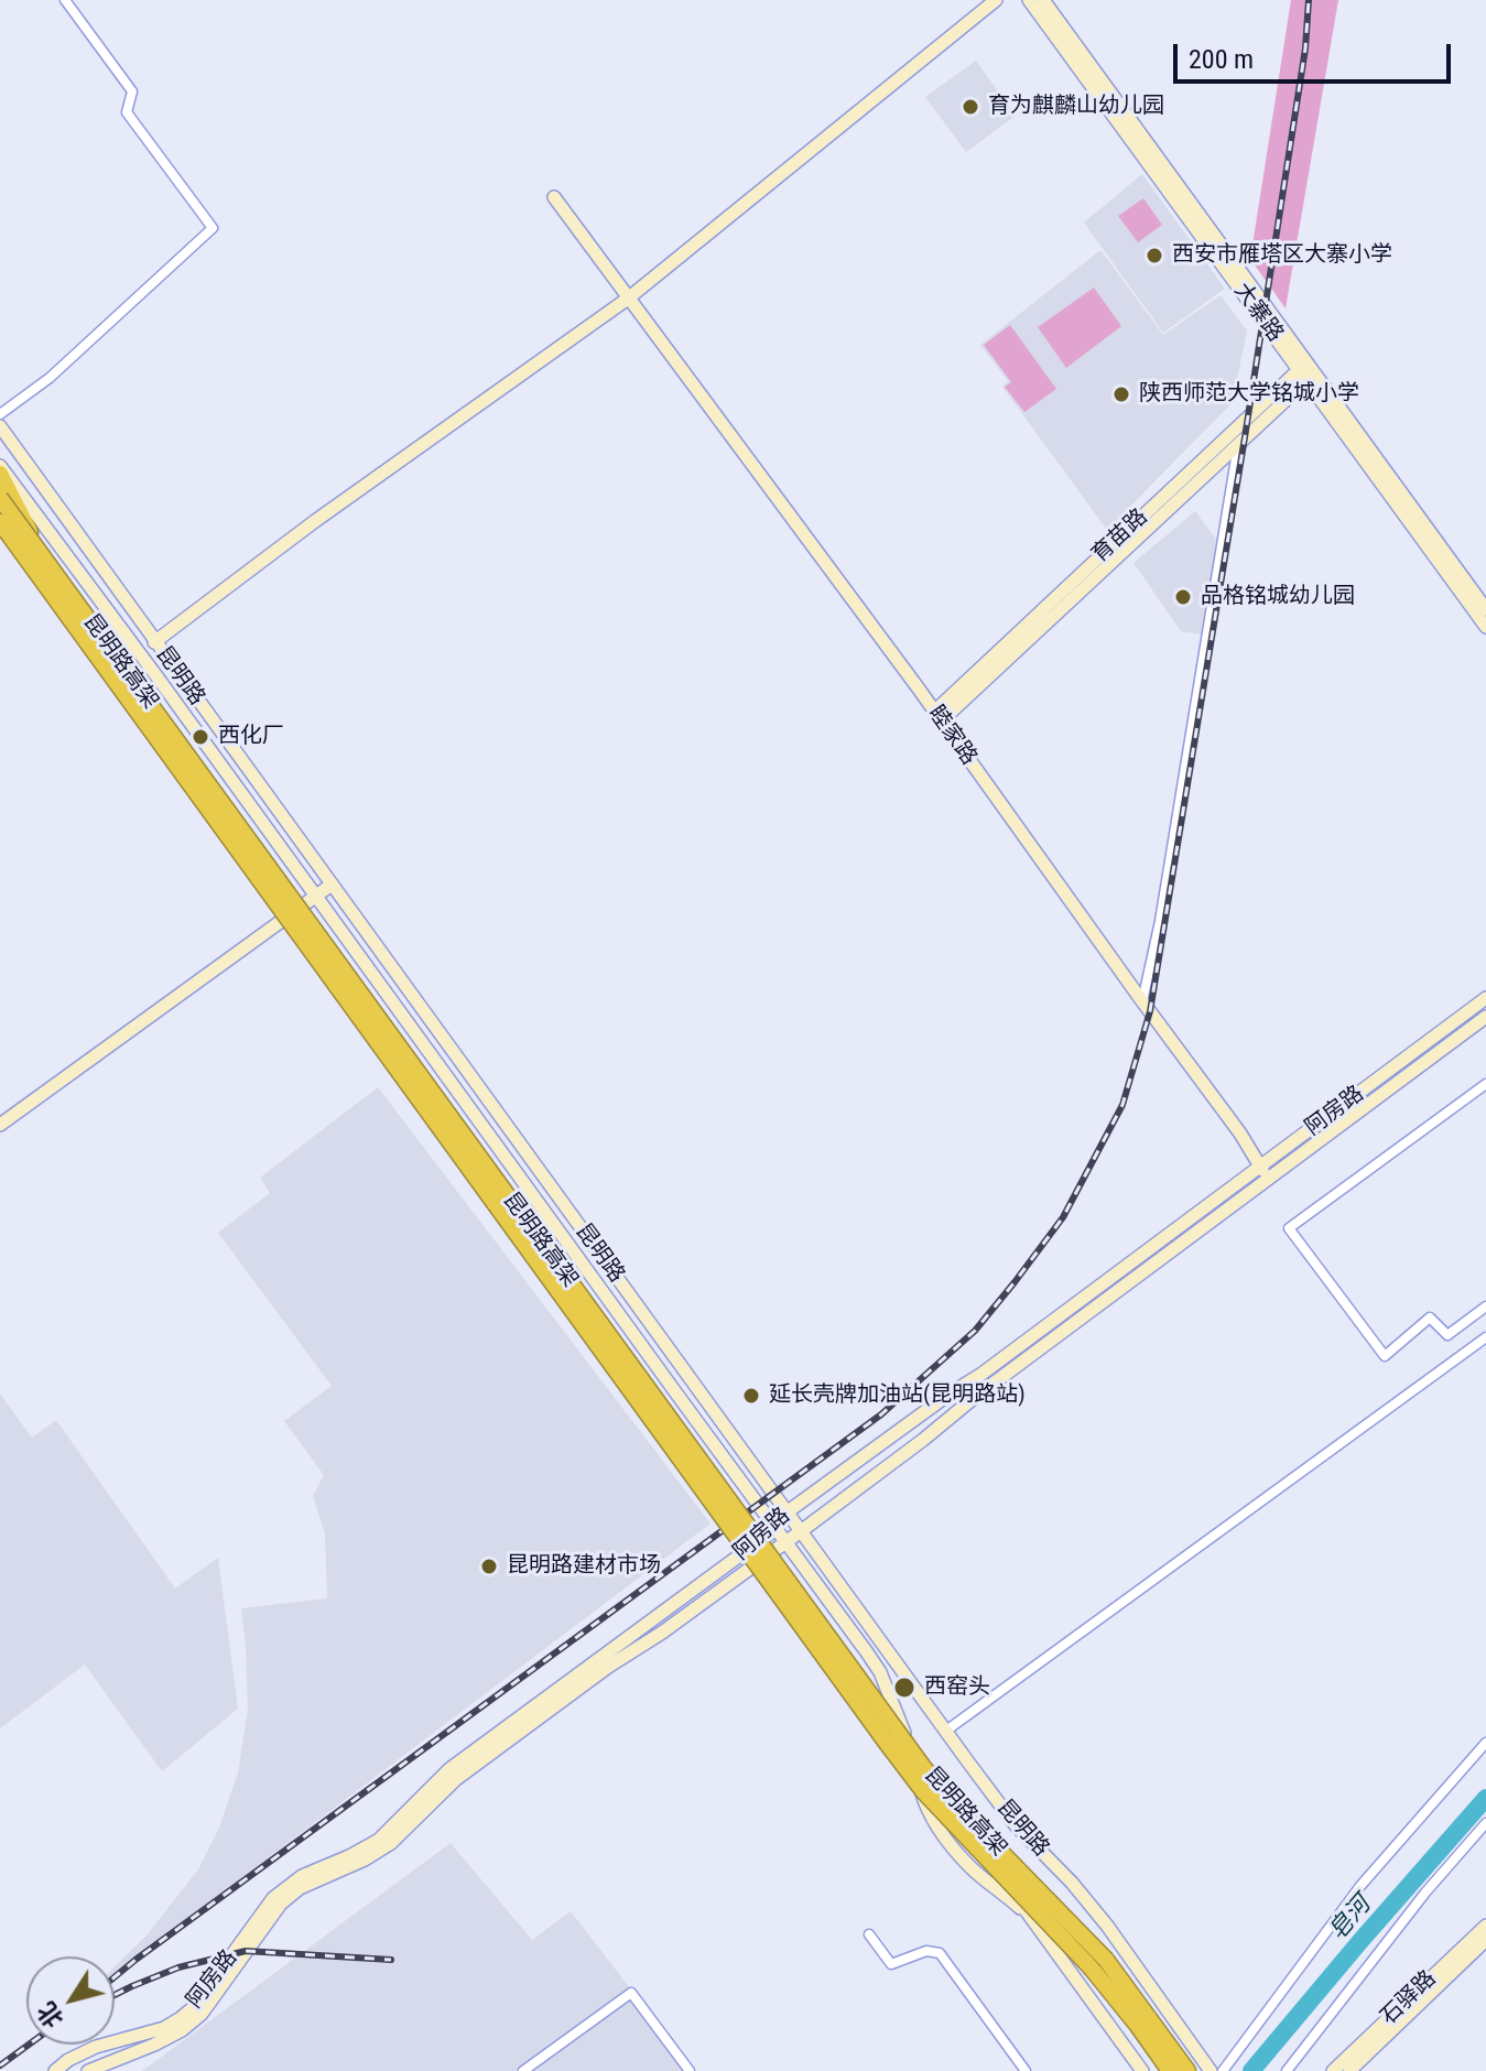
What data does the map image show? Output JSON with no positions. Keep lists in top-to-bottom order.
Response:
{
  "streets": {
    "highway": ["昆明路高架"],
    "main road": [
      "大寨路",
      "育苗路",
      "昆明路",
      "睦家路",
      "阿房路",
      "石驿路"
    ]
  },
  "crossings": [
    ["大寨路", "育苗路"],
    ["育苗路", "睦家路"],
    ["昆明路", "阿房路"],
    ["睦家路", "阿房路"]
  ],
  "water": ["皂河"],
  "places": [
    "育为麒麟山幼儿园",
    "西安市雁塔区大寨小学",
    "陕西师范大学铭城小学",
    "品格铭城幼儿园",
    "西化厂",
    "延长壳牌加油站(昆明路站)",
    "昆明路建材市场",
    "西窑头"
  ],
  "scale_bar": "200 m",
  "north": "bottom left"
}
